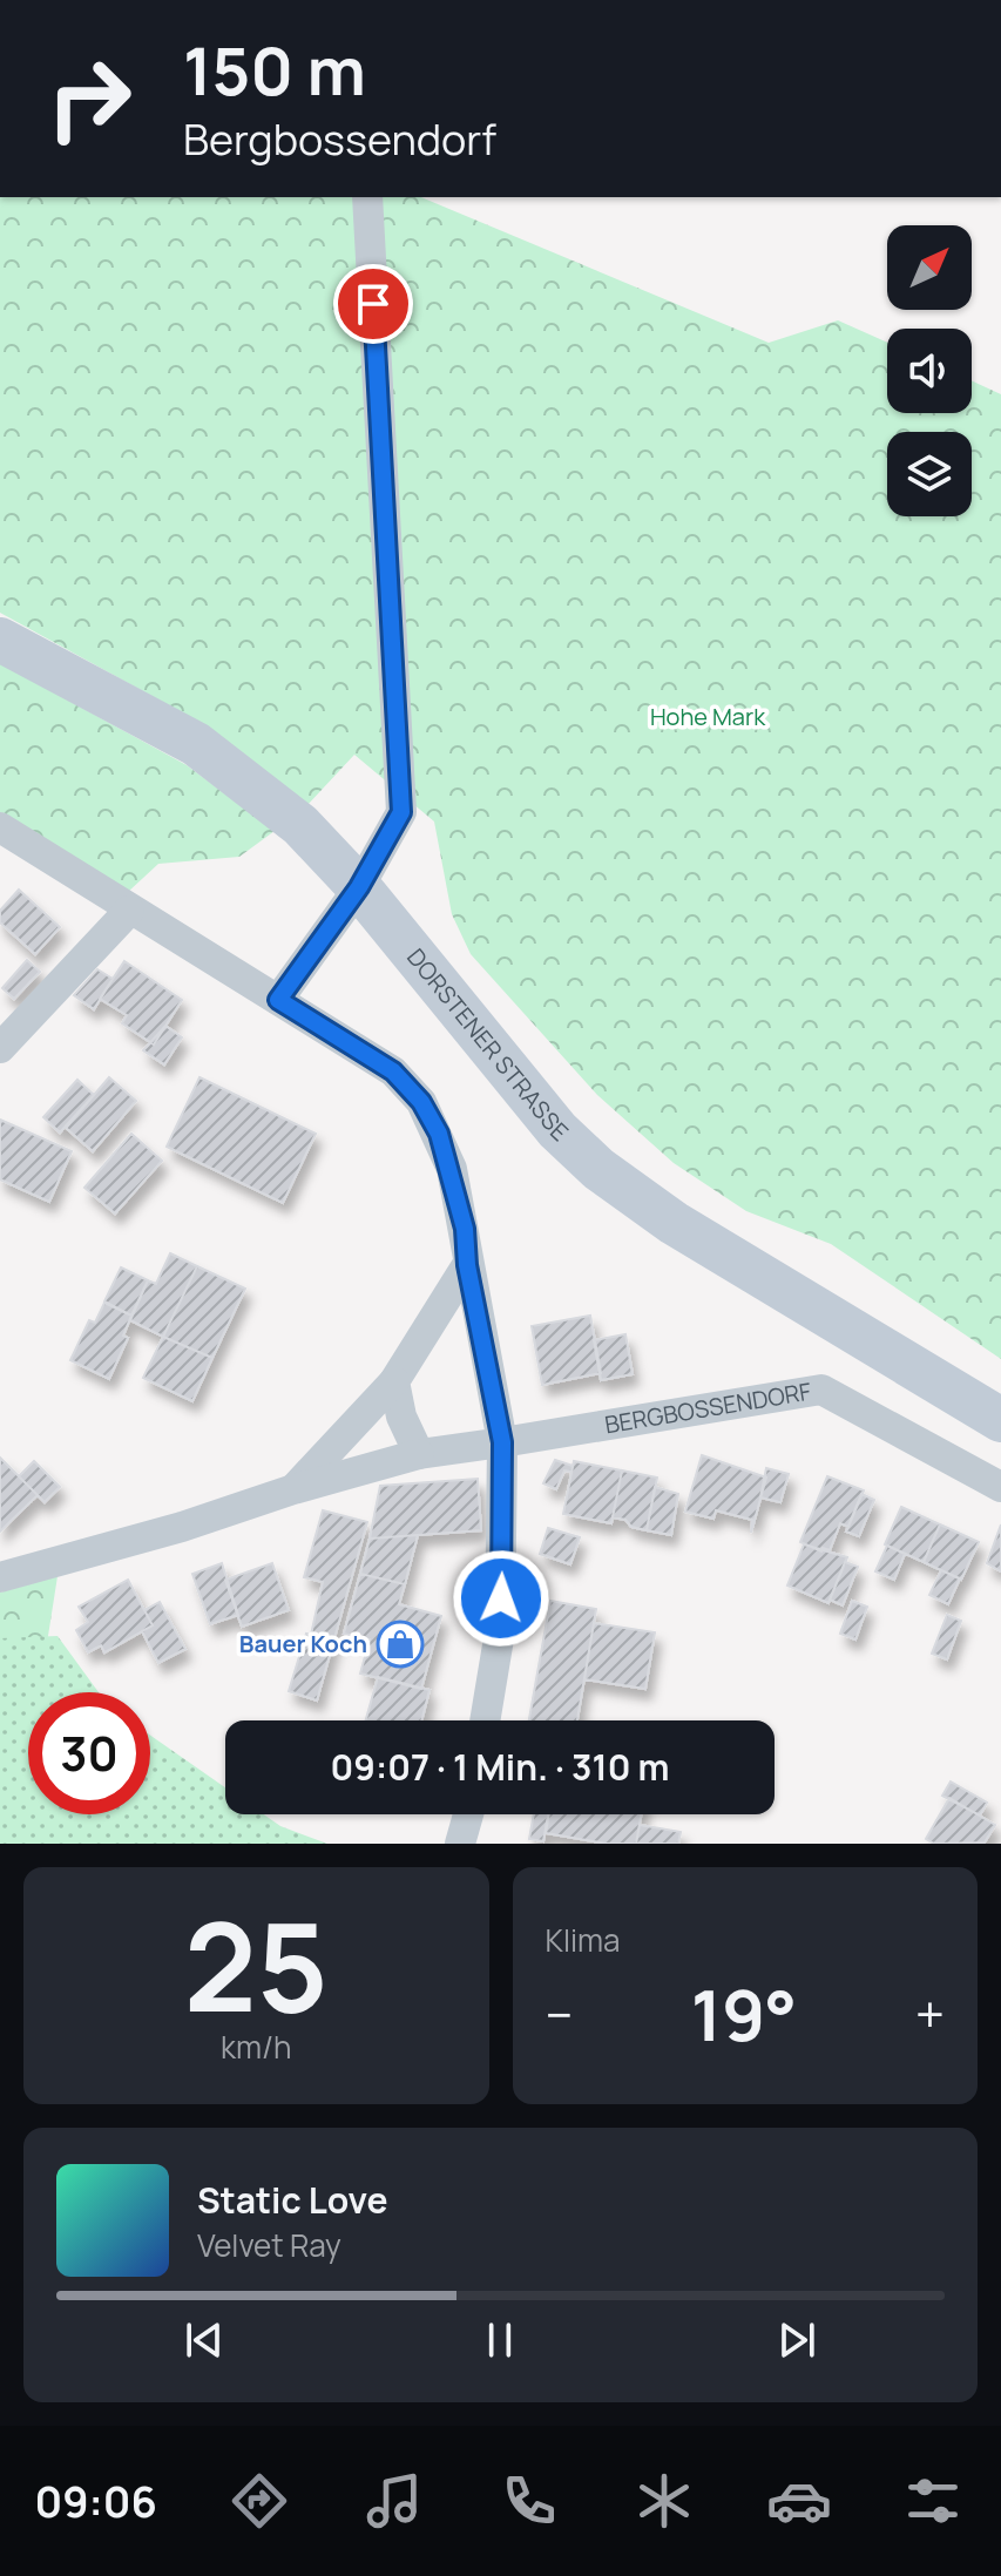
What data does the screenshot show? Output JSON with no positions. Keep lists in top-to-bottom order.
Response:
{
  "streets": {
    "main road": ["DORSTENER STRASSE"],
    "street": ["BERGBOSSENDORF"]
  },
  "parks": ["Hohe Mark"],
  "places": {
    "shop": ["Bauer Koch"]
  },
  "north": "top right",
  "page": {
    "turn": ["150 m", "Bergbossendorf"],
    "limit": "30",
    "trip": "09:07 · 1 Min. · 310 m",
    "tile": [
      ["25", "km/h"],
      "Klima"
    ],
    "heat": ["−", "19°", "+"],
    "song": ["Static Love", "Velvet Ray"],
    "tabs": "09:06"
  }
}
